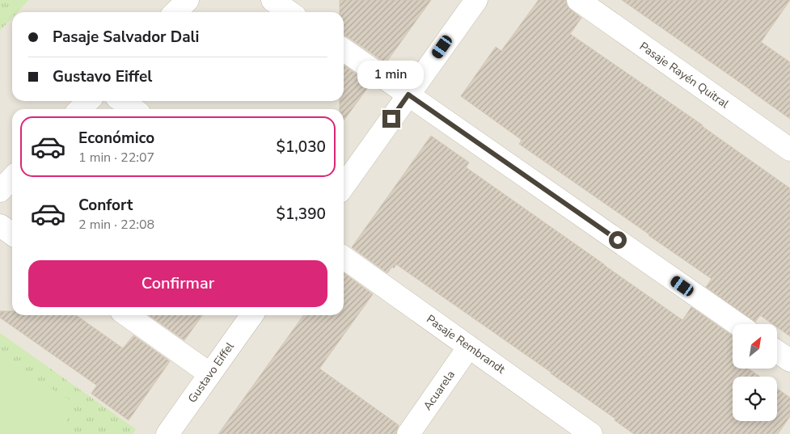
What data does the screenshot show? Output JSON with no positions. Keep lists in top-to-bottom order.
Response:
{
  "streets": {
    "street": [
      "Pasaje Rayén Quitral",
      "Pasaje Rembrandt",
      "Gustavo Eiffel",
      "Acuarela"
    ]
  },
  "crossings": [
    ["Pasaje Rembrandt", "Acuarela"]
  ],
  "north": "top right",
  "page": {
    "banner": ["Pasaje Salvador Dali", "Gustavo Eiffel"],
    "bubble": "1 min",
    "list": [
      {
        "name": "Económico",
        "note": "1 min · 22:07",
        "value": "$1,030"
      },
      {
        "name": "Confort",
        "note": "2 min · 22:08",
        "value": "$1,390"
      }
    ],
    "buttons": "Confirmar"
  }
}
